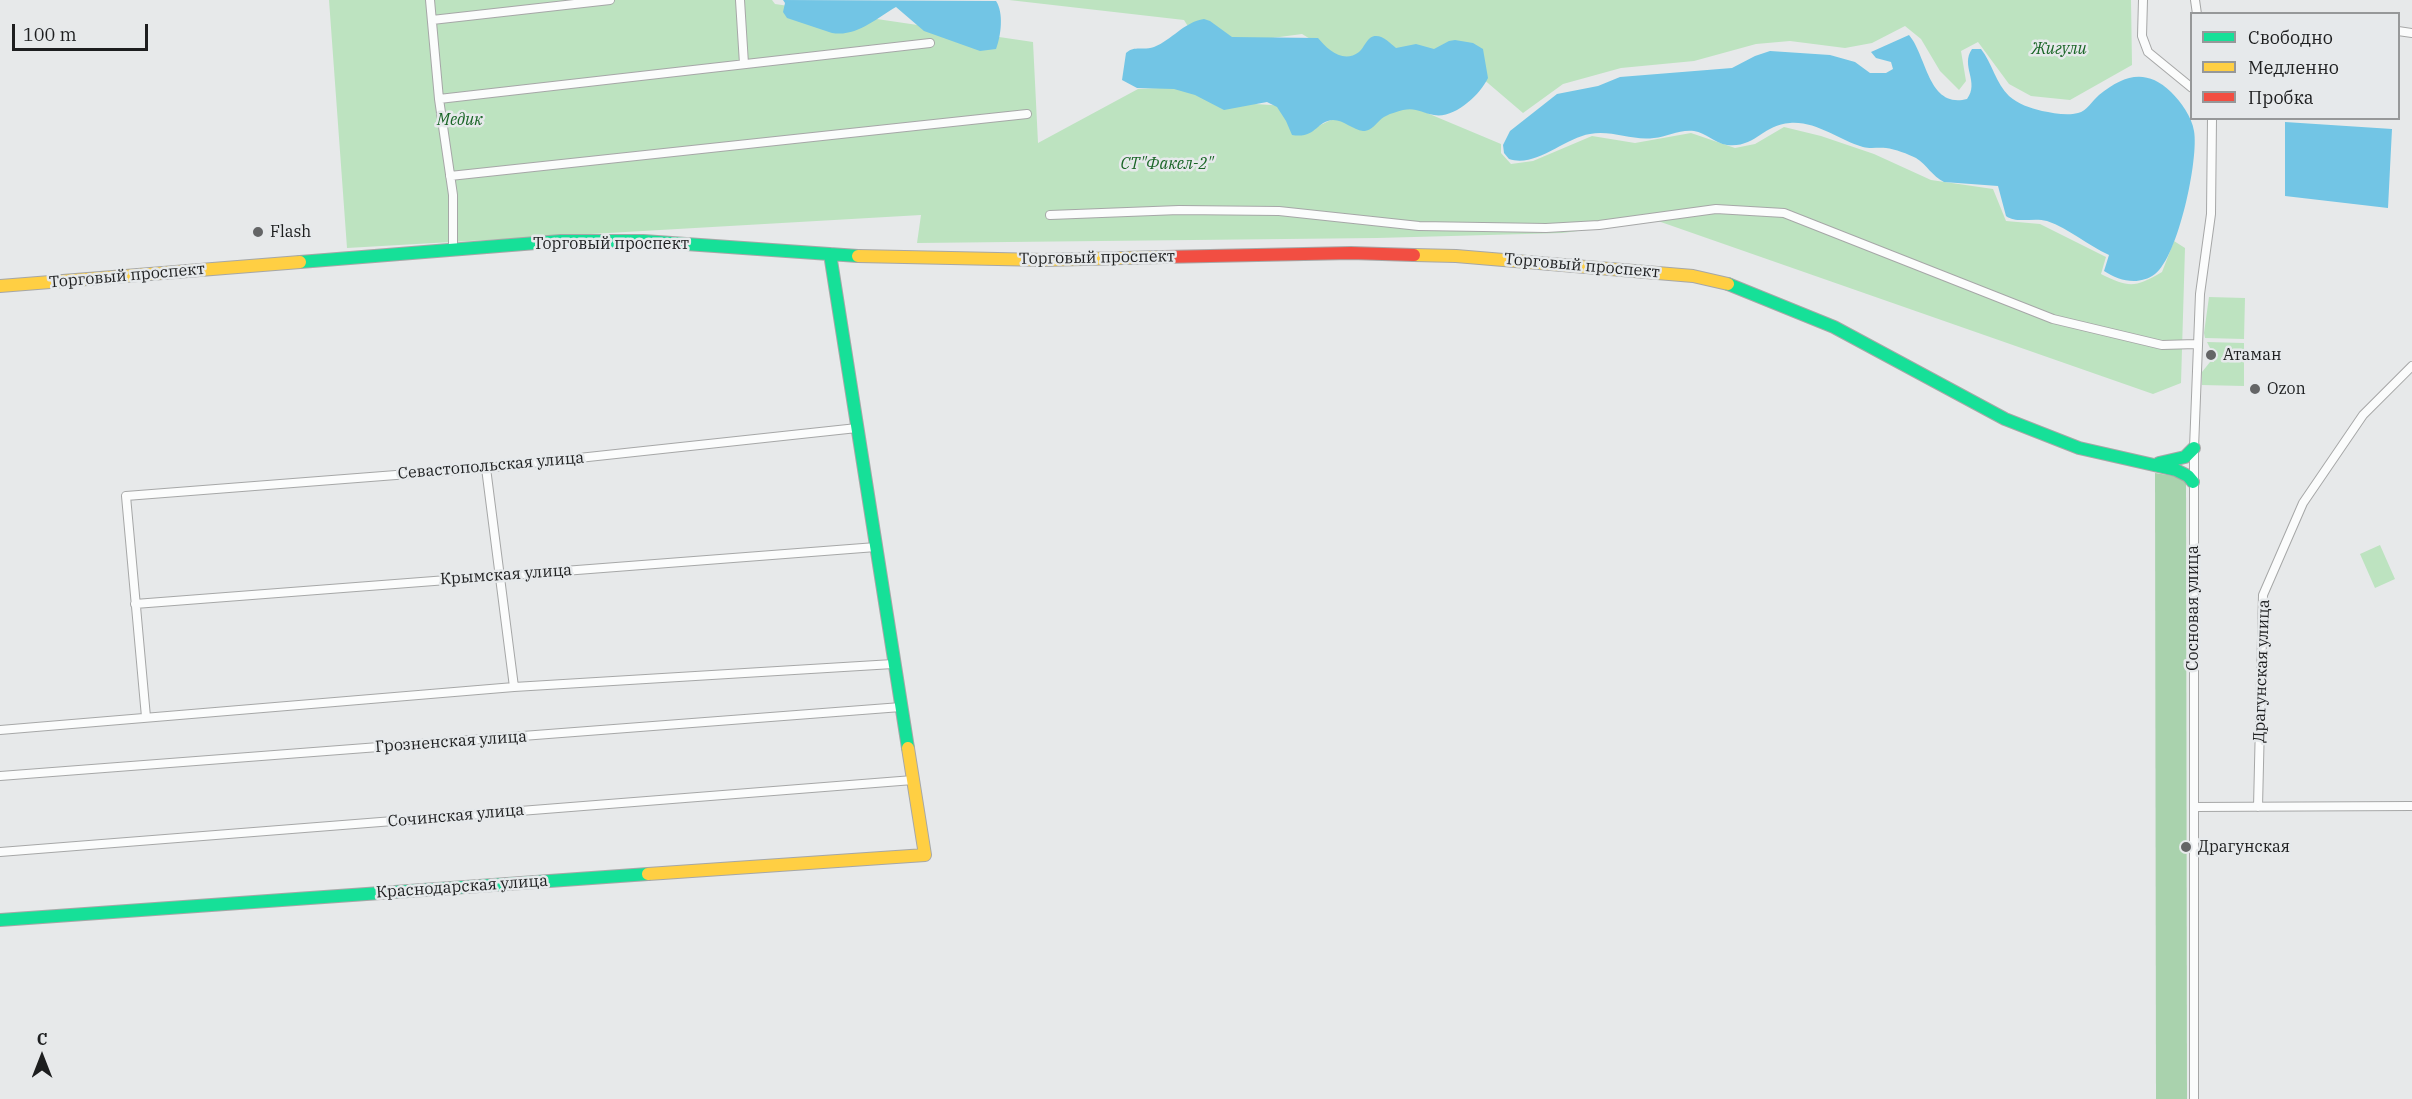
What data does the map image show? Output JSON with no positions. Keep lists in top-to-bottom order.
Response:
{
  "streets": {
    "street": [
      "Торговый проспект",
      "Севастопольская улица",
      "Крымская улица",
      "Сосновая улица",
      "Драгунская улица",
      "Грозненская улица",
      "Сочинская улица",
      "Краснодарская улица"
    ]
  },
  "crossings": [
    ["Торговый проспект", "Сосновая улица"],
    ["Севастопольская улица", "Крымская улица"],
    ["Сочинская улица", "Краснодарская улица"]
  ],
  "parks": ["Жигули", "Медик", "СТ\"Факел-2\""],
  "places": [
    "Flash",
    "Атаман",
    "Ozon",
    "Драгунская"
  ],
  "legend": ["Свободно", "Медленно", "Пробка"],
  "scale_bar": "100 m",
  "north": "top"
}
